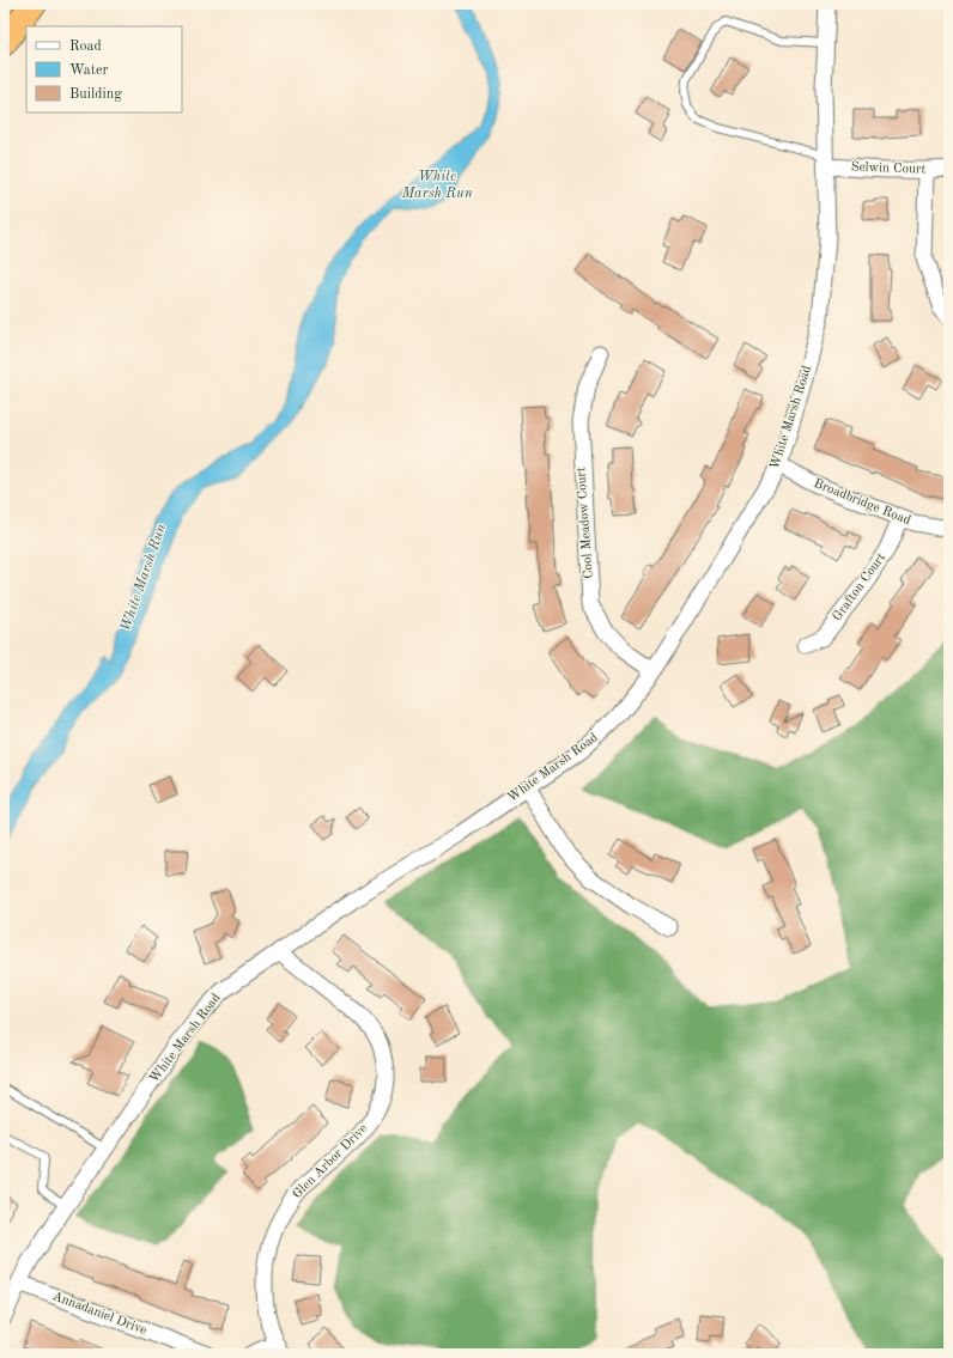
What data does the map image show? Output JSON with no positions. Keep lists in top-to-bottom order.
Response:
{
  "streets": {
    "street": [
      "Selwin Court",
      "White Marsh Road",
      "Broadbridge Road",
      "Cool Meadow Court",
      "Grafton Court",
      "Glen Arbor Drive",
      "Annadaniel Drive"
    ]
  },
  "crossings": [
    ["Selwin Court", "White Marsh Road"],
    ["White Marsh Road", "Broadbridge Road"],
    ["White Marsh Road", "Cool Meadow Court"],
    ["White Marsh Road", "Glen Arbor Drive"],
    ["White Marsh Road", "Annadaniel Drive"],
    ["Broadbridge Road", "Grafton Court"]
  ],
  "water": ["White Marsh Run"],
  "legend": ["Road", "Water", "Building"]
}
